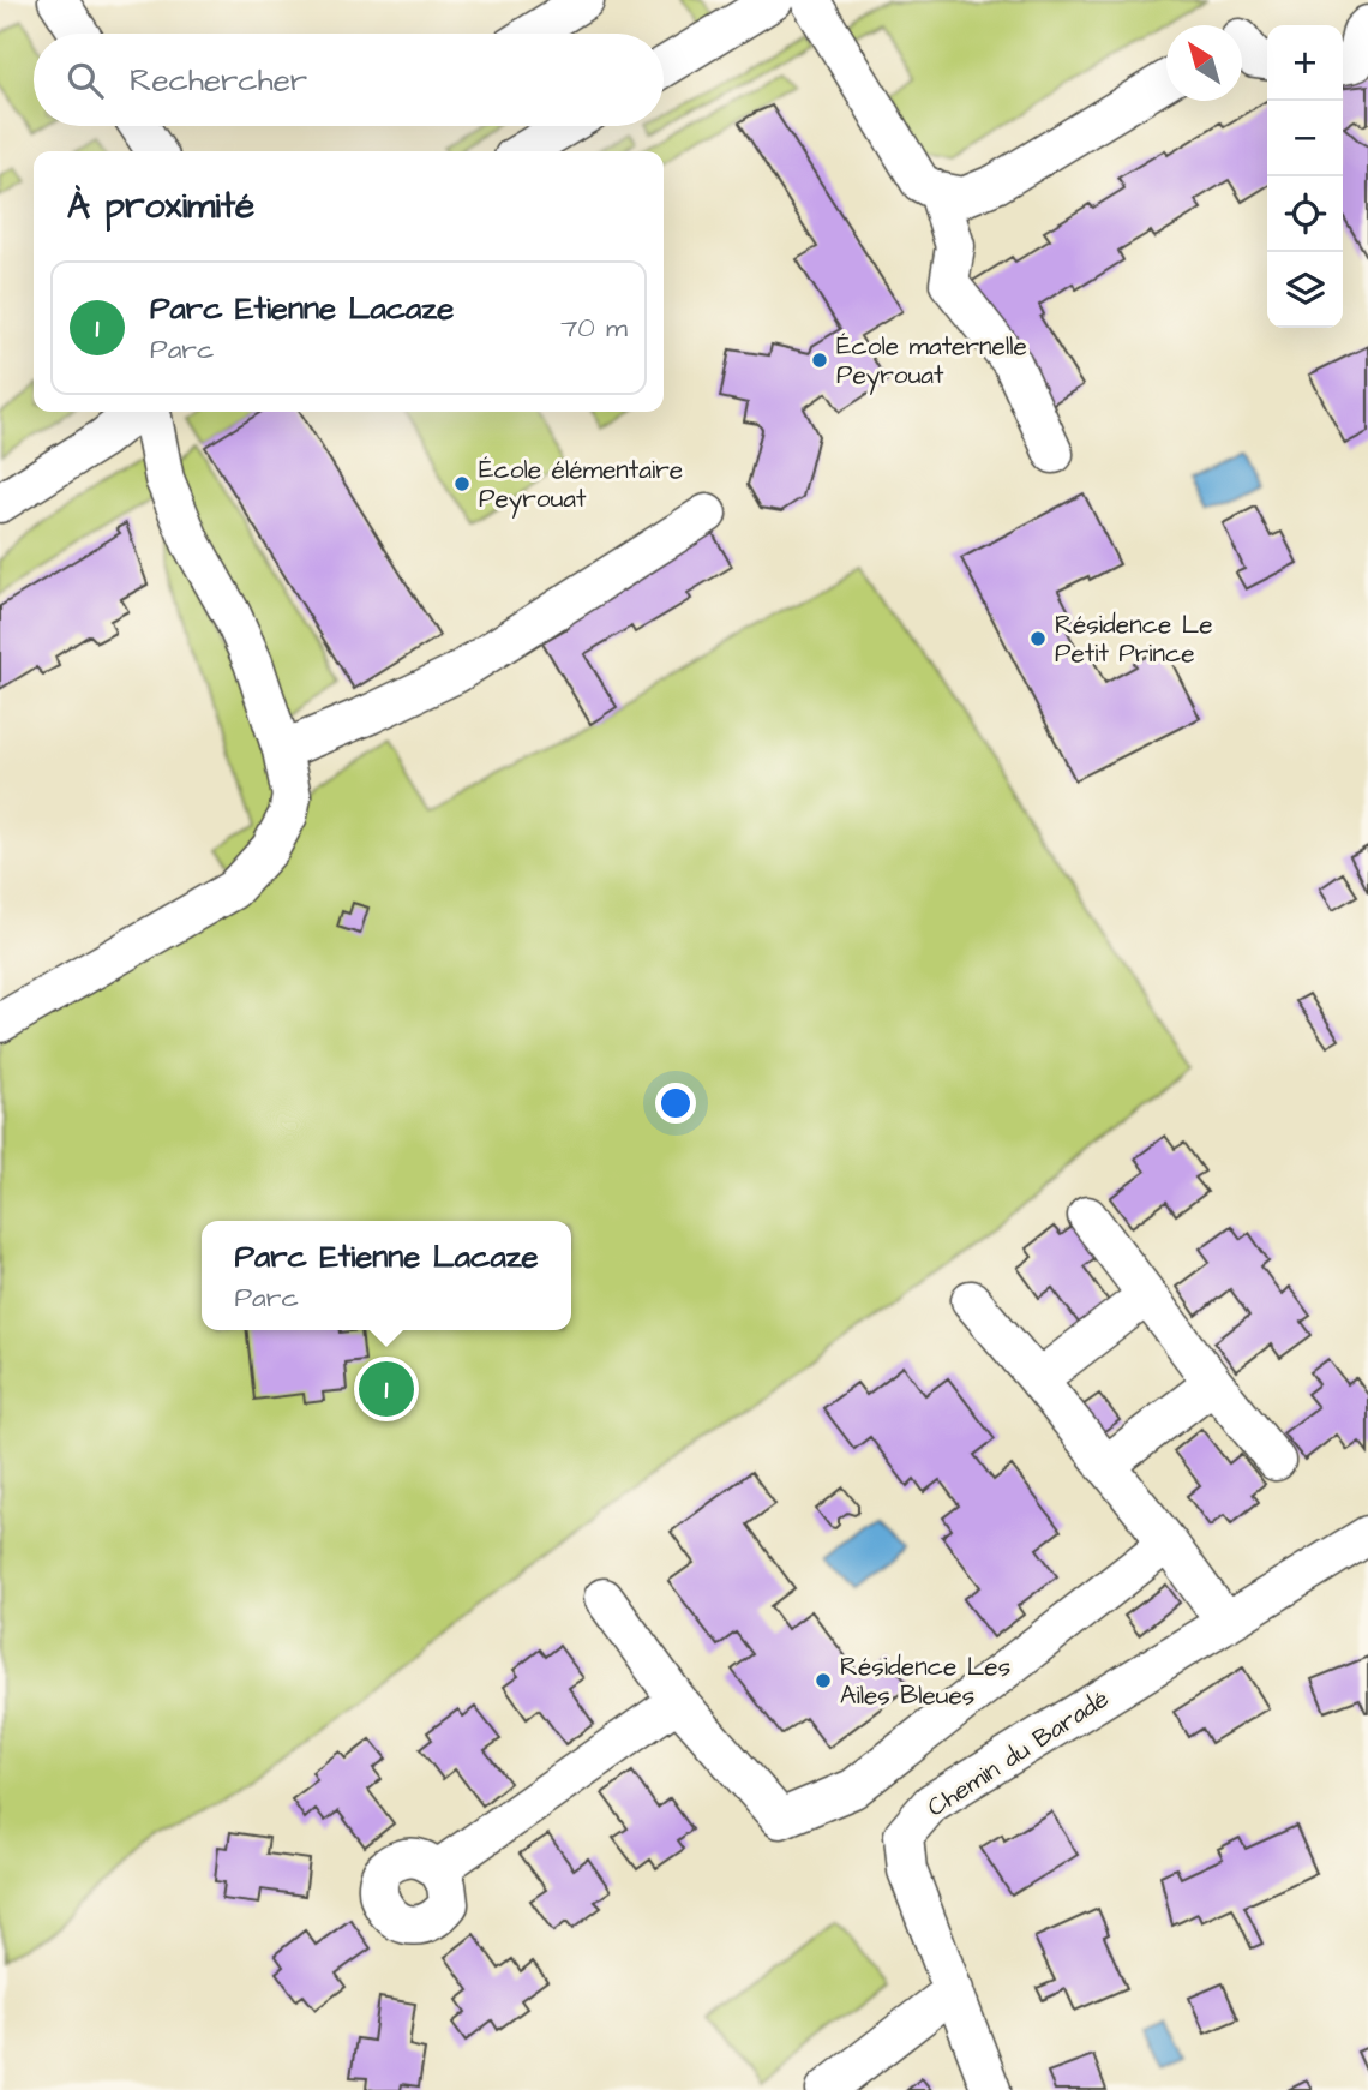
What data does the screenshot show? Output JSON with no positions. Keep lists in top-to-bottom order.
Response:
{
  "streets": {
    "street": ["Chemin du Baradé"]
  },
  "places": [
    "École maternelle Peyrouat",
    "École élémentaire Peyrouat",
    "Résidence Le Petit Prince",
    "Résidence Les Ailes Bleues"
  ],
  "north": "top left",
  "page": {
    "map_buttons": ["+", "−"],
    "search": "Rechercher",
    "heading": "À proximité",
    "list": [
      {
        "mark": "1",
        "name": "Parc Etienne Lacaze",
        "note": "Parc",
        "value": "70 m"
      }
    ],
    "popup": ["Parc Etienne Lacaze", "Parc"],
    "pins": "1"
  }
}
